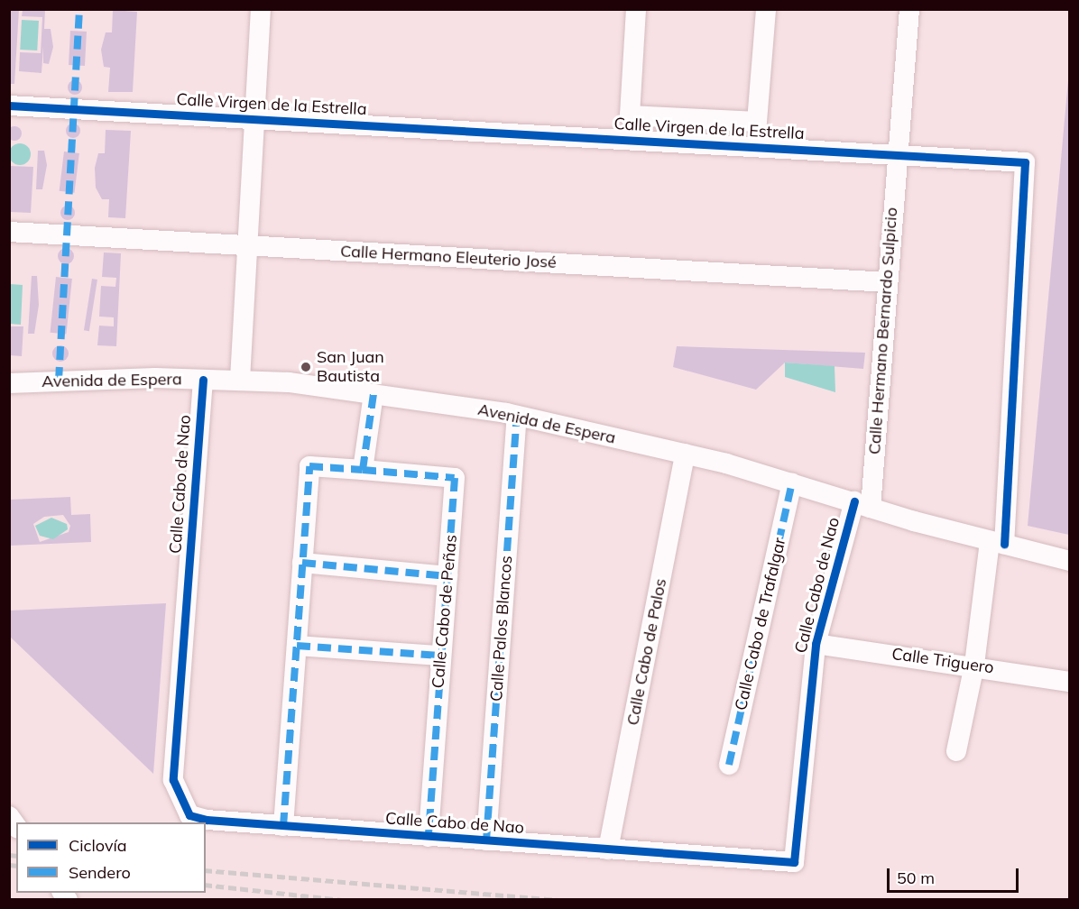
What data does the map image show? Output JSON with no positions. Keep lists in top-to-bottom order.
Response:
{
  "streets": {
    "street": [
      "Calle Virgen de la Estrella",
      "Calle Hermano Eleuterio José",
      "Calle Hermano Bernardo Sulpicio",
      "Avenida de Espera",
      "Calle Cabo de Nao",
      "Calle Cabo de Peñas",
      "Calle Cabo de Trafalgar",
      "Calle Palos Blancos",
      "Calle Cabo de Palos",
      "Calle Triguero"
    ]
  },
  "crossings": [
    ["Calle Virgen de la Estrella", "Calle Hermano Bernardo Sulpicio"],
    ["Calle Virgen de la Estrella", "Avenida de Espera"],
    ["Calle Hermano Eleuterio José", "Calle Hermano Bernardo Sulpicio"],
    ["Calle Hermano Bernardo Sulpicio", "Avenida de Espera"],
    ["Calle Hermano Bernardo Sulpicio", "Calle Cabo de Nao"],
    ["Avenida de Espera", "Calle Cabo de Nao"],
    ["Avenida de Espera", "Calle Cabo de Trafalgar"],
    ["Avenida de Espera", "Calle Palos Blancos"],
    ["Avenida de Espera", "Calle Cabo de Palos"],
    ["Calle Cabo de Nao", "Calle Cabo de Peñas"],
    ["Calle Cabo de Nao", "Calle Palos Blancos"],
    ["Calle Cabo de Nao", "Calle Cabo de Palos"],
    ["Calle Cabo de Nao", "Calle Triguero"]
  ],
  "places": ["San Juan Bautista"],
  "legend": ["Ciclovía", "Sendero"],
  "scale_bar": "50 m"
}
